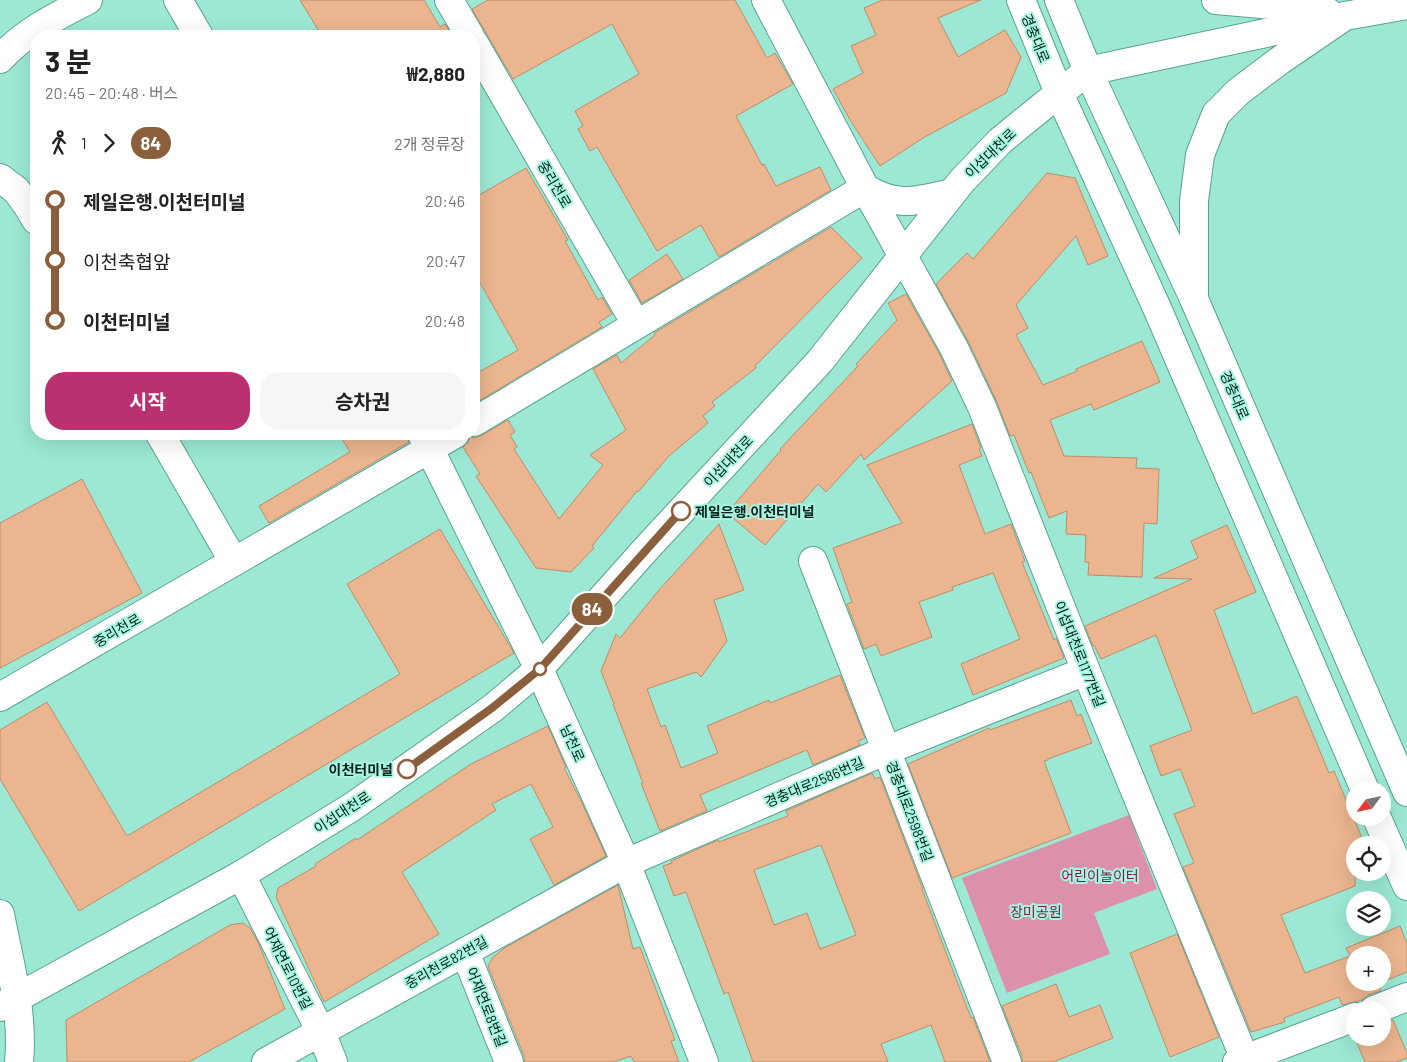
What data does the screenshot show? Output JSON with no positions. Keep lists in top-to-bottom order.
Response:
{
  "streets": {
    "street": [
      "경충대로",
      "이섭대천로",
      "중리천로",
      "이섭대천로1177번길",
      "남천로",
      "경충대로2586번길",
      "경충대로2598번길",
      "중리천로82번길",
      "어재연로10번길",
      "어재연로8번길"
    ]
  },
  "crossings": [
    ["경충대로", "이섭대천로"],
    ["이섭대천로", "이섭대천로1177번길"],
    ["이섭대천로", "남천로"],
    ["이섭대천로", "어재연로10번길"],
    ["중리천로", "남천로"],
    ["이섭대천로1177번길", "경충대로2586번길"],
    ["남천로", "경충대로2586번길"],
    ["남천로", "중리천로82번길"],
    ["경충대로2586번길", "경충대로2598번길"],
    ["경충대로2586번길", "중리천로82번길"],
    ["중리천로82번길", "어재연로10번길"],
    ["중리천로82번길", "어재연로8번길"]
  ],
  "parks": ["어린이놀이터", "장미공원"],
  "places": ["제일은행.이천터미널", "이천터미널"],
  "lines": ["bus line 84"],
  "north": "bottom left",
  "page": {
    "on_map": "84",
    "heading": ["3 분", "20:45 – 20:48 · 버스", "₩2,880"],
    "legs": ["1", "84", "2개 정류장"],
    "list": [
      {
        "name": "제일은행.이천터미널",
        "value": "20:46"
      },
      {
        "name": "이천축협앞",
        "value": "20:47"
      },
      {
        "name": "이천터미널",
        "value": "20:48"
      }
    ],
    "buttons": ["시작", "승차권"],
    "map_buttons": ["+", "−"]
  }
}
